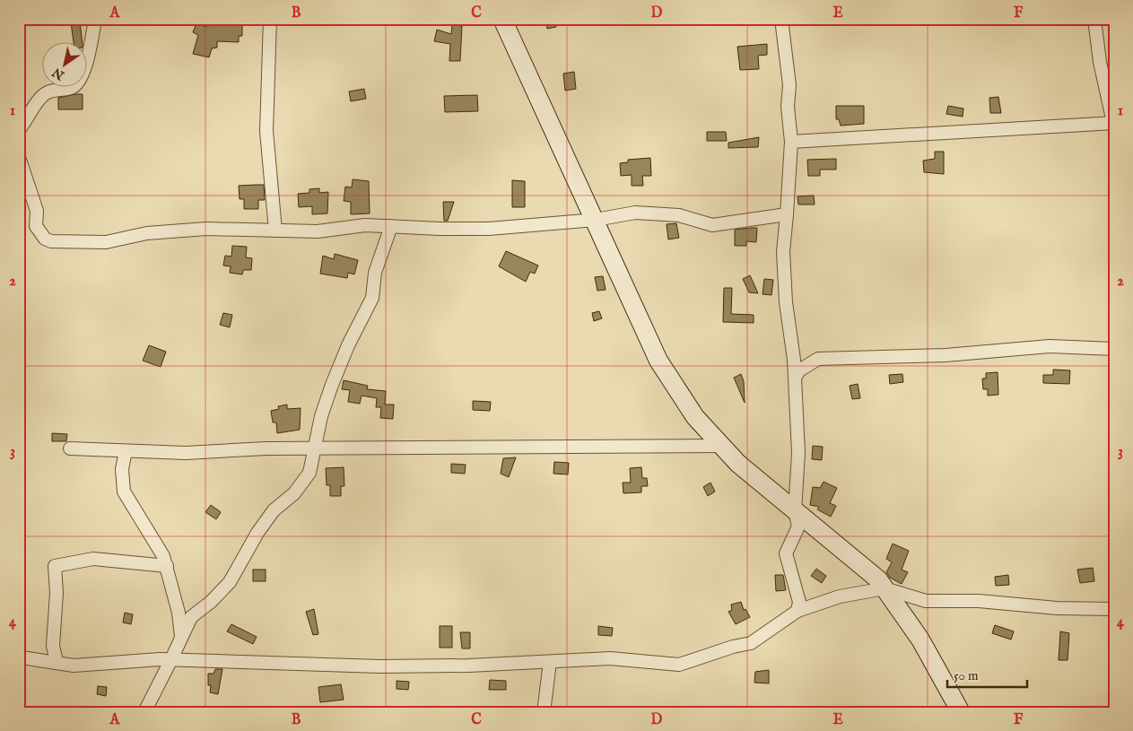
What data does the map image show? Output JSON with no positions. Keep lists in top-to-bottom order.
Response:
{
  "scale_bar": "50 m",
  "north": "bottom left",
  "grid": {
    "columns": [
      "A",
      "B",
      "C",
      "D",
      "E",
      "F"
    ],
    "rows": [
      "1",
      "2",
      "3",
      "4"
    ]
  }
}
